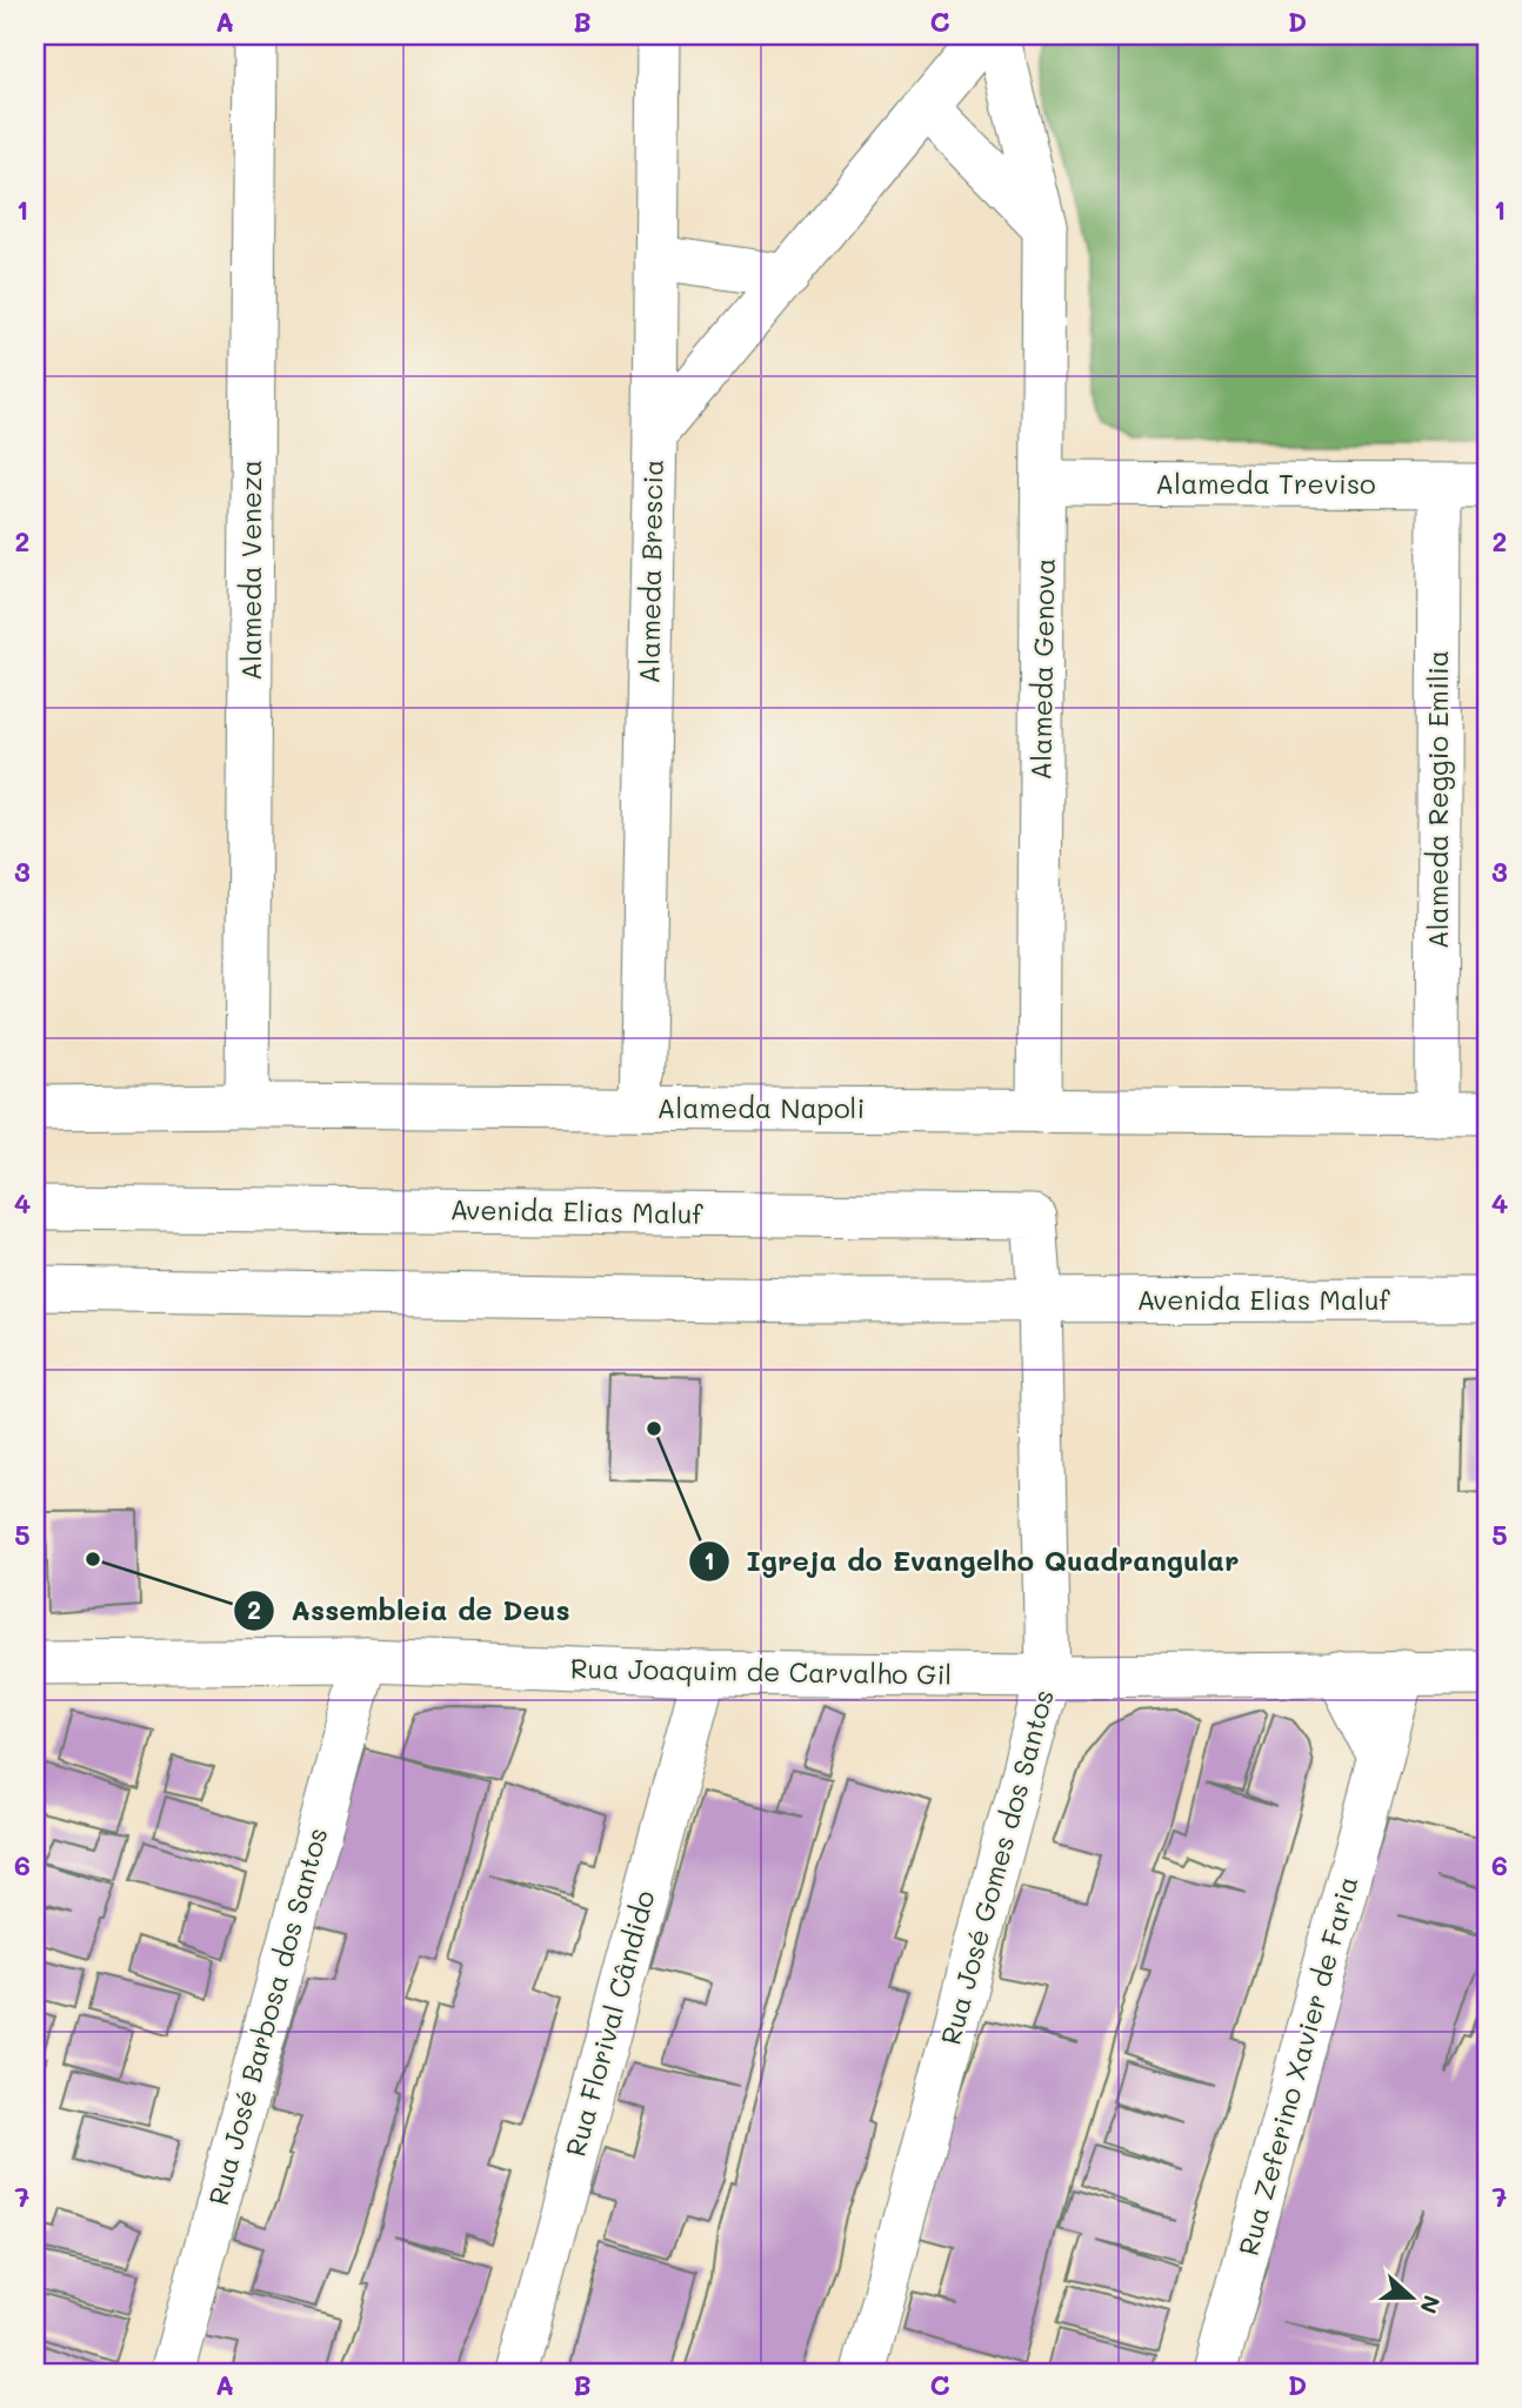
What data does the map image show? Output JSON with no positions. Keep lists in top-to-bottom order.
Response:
{
  "streets": {
    "street": [
      "Alameda Treviso",
      "Alameda Veneza",
      "Alameda Brescia",
      "Alameda Genova",
      "Alameda Reggio Emilia",
      "Alameda Napoli",
      "Avenida Elias Maluf",
      "Rua Joaquim de Carvalho Gil",
      "Rua José Gomes dos Santos",
      "Rua José Barbosa dos Santos",
      "Rua Florival Cândido",
      "Rua Zeferino Xavier de Faria"
    ]
  },
  "crossings": [
    ["Alameda Treviso", "Alameda Genova"],
    ["Alameda Treviso", "Alameda Reggio Emilia"],
    ["Alameda Veneza", "Alameda Napoli"],
    ["Alameda Brescia", "Alameda Napoli"],
    ["Alameda Genova", "Alameda Napoli"],
    ["Alameda Reggio Emilia", "Alameda Napoli"],
    ["Avenida Elias Maluf", "Rua José Gomes dos Santos"],
    ["Rua Joaquim de Carvalho Gil", "Rua José Gomes dos Santos"],
    ["Rua Joaquim de Carvalho Gil", "Rua José Barbosa dos Santos"],
    ["Rua Joaquim de Carvalho Gil", "Rua Florival Cândido"],
    ["Rua Joaquim de Carvalho Gil", "Rua Zeferino Xavier de Faria"]
  ],
  "places": ["Igreja do Evangelho Quadrangular", "Assembleia de Deus"],
  "north": "right",
  "grid": {
    "columns": [
      "A",
      "B",
      "C",
      "D"
    ],
    "rows": [
      "1",
      "2",
      "3",
      "4",
      "5",
      "6",
      "7"
    ]
  }
}
